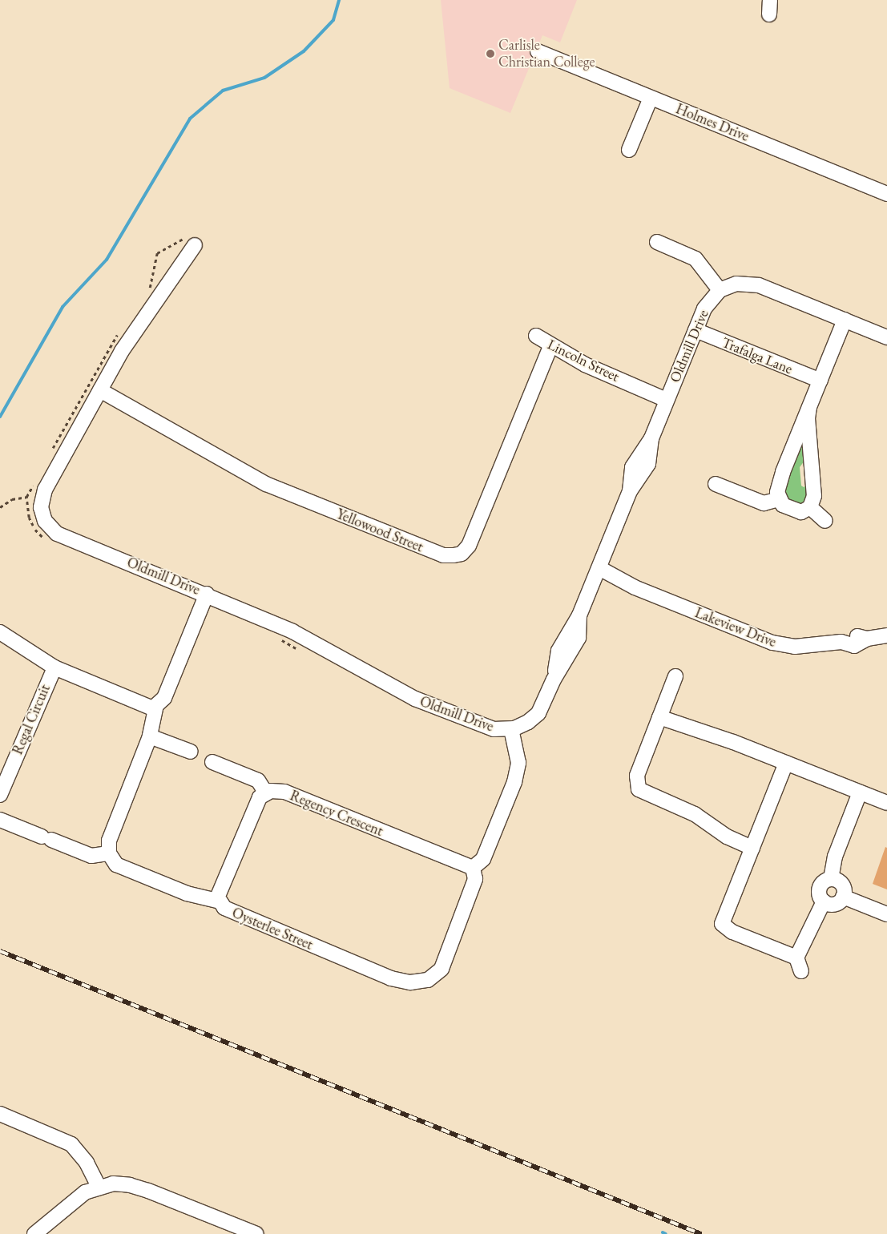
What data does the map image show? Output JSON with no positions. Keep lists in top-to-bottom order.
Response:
{
  "streets": {
    "street": [
      "Holmes Drive",
      "Oldmill Drive",
      "Trafalga Lane",
      "Lincoln Street",
      "Yellowood Street",
      "Lakeview Drive",
      "Regal Circuit",
      "Regency Crescent",
      "Oysterlee Street"
    ]
  },
  "crossings": [
    ["Oldmill Drive", "Trafalga Lane"],
    ["Oldmill Drive", "Lincoln Street"],
    ["Oldmill Drive", "Yellowood Street"],
    ["Oldmill Drive", "Lakeview Drive"],
    ["Lincoln Street", "Yellowood Street"],
    ["Regency Crescent", "Oysterlee Street"]
  ],
  "places": ["Carlisle Christian College"]
}
